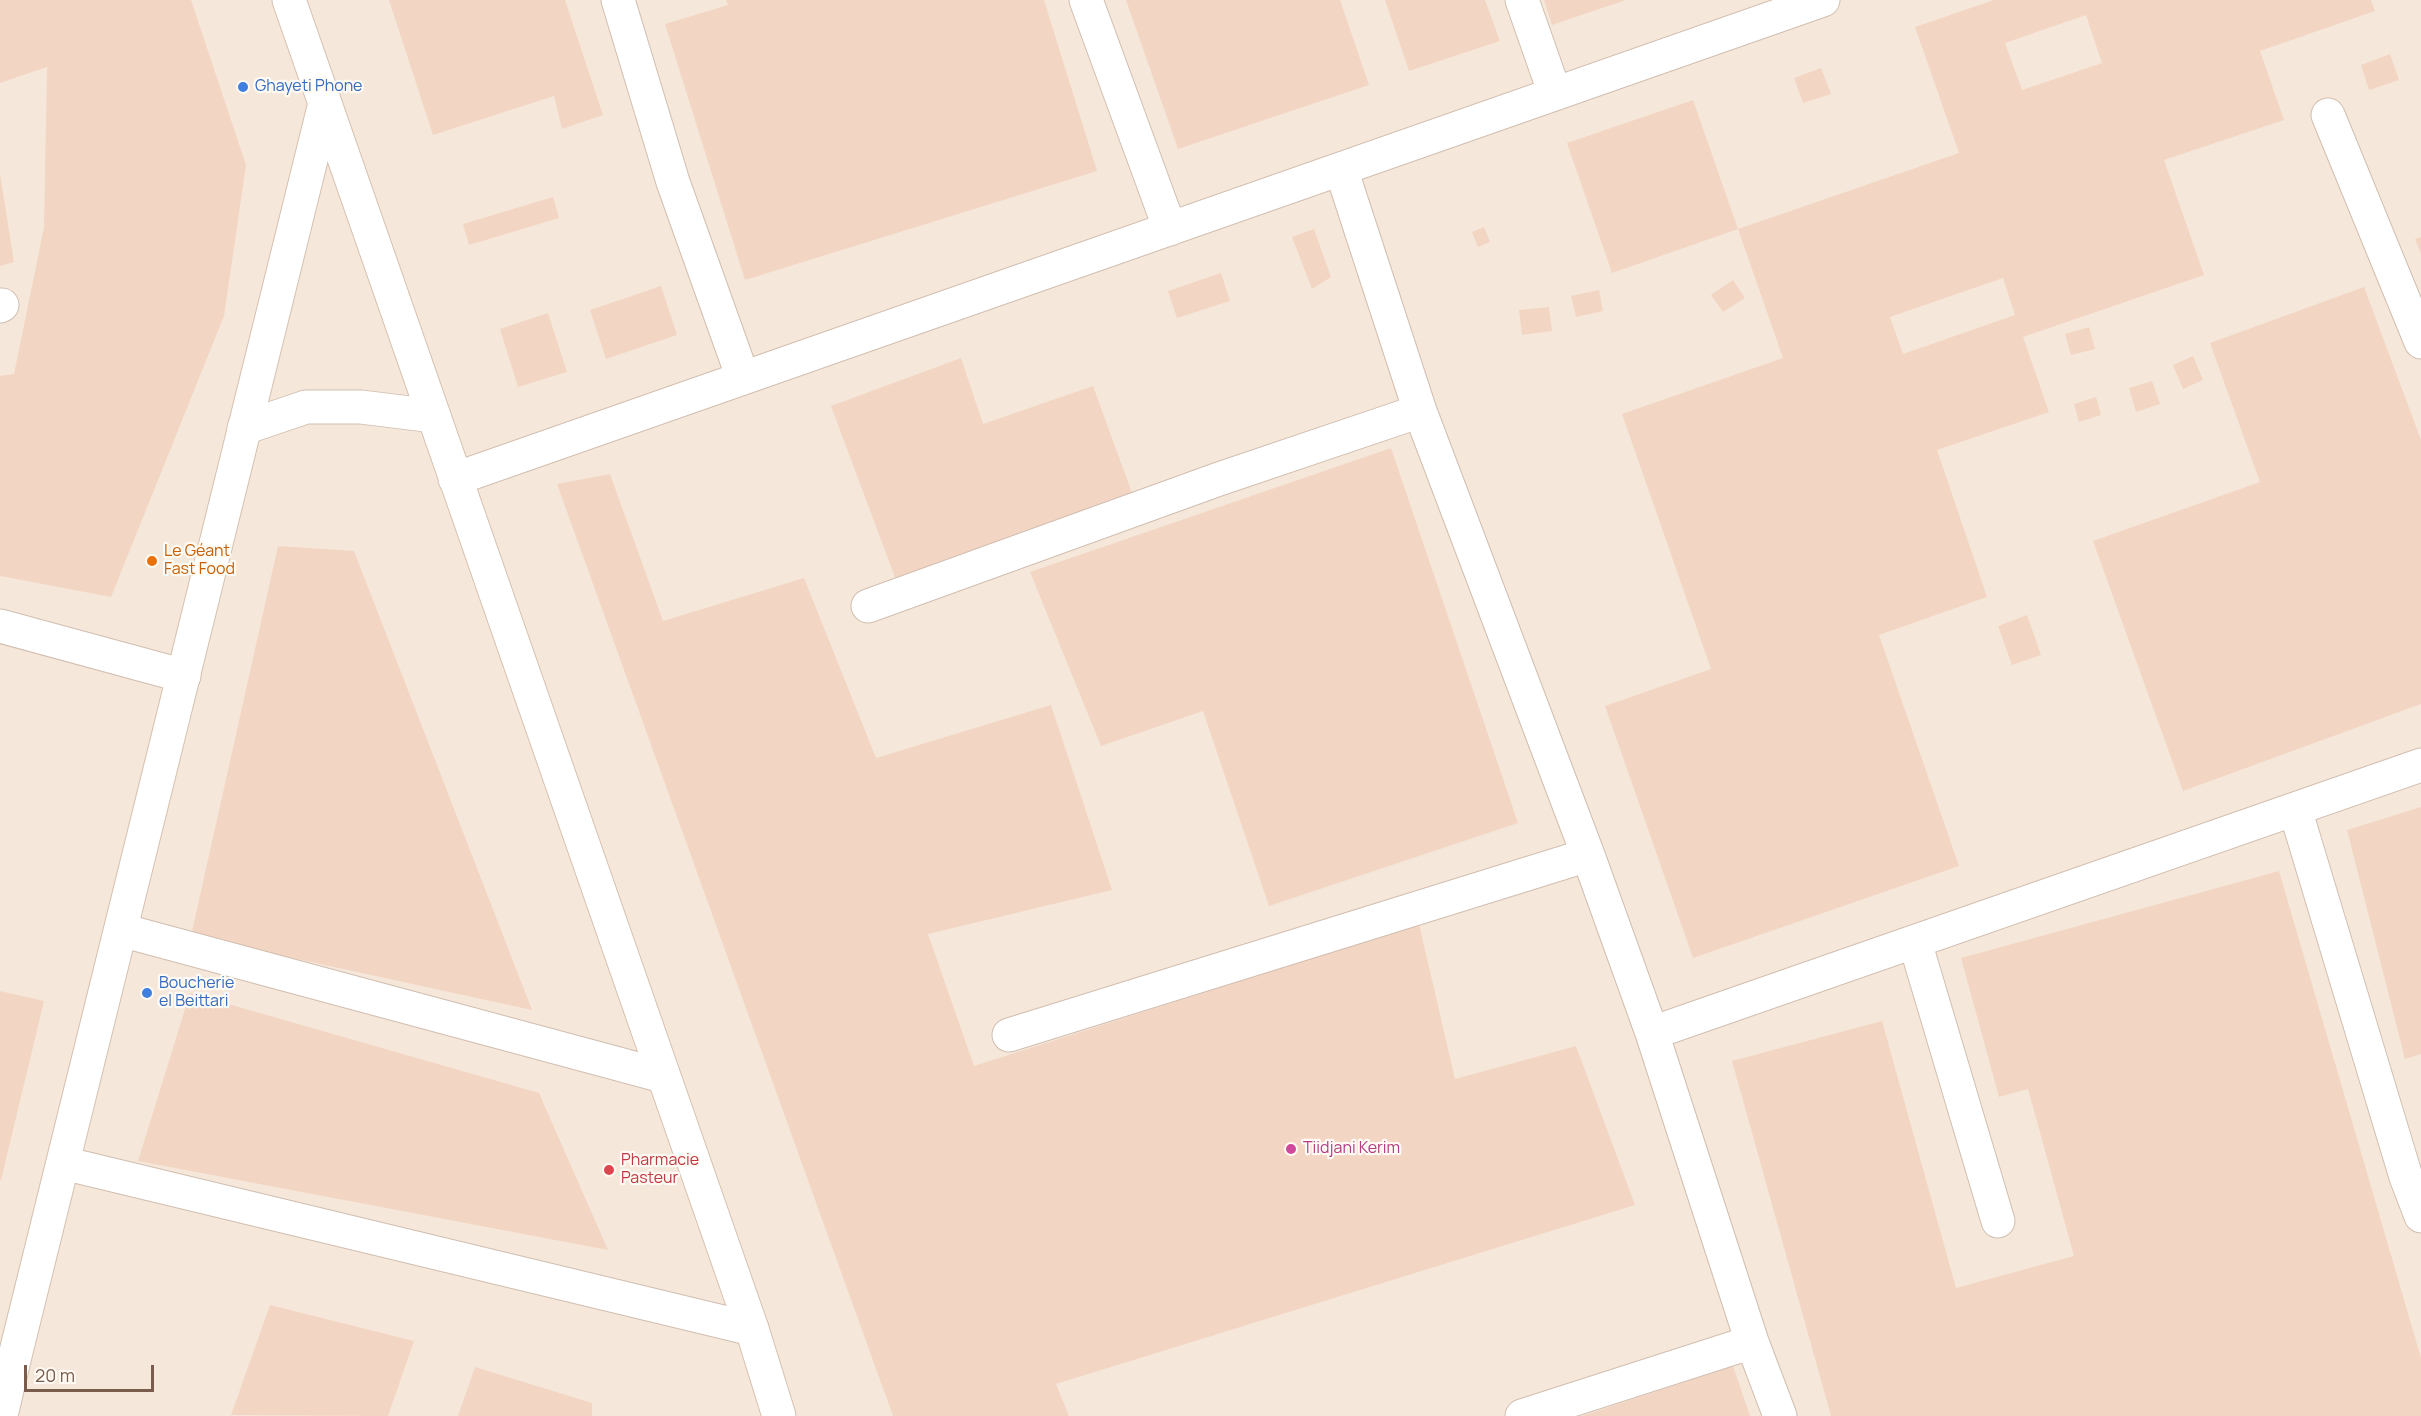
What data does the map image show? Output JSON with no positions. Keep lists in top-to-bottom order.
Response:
{
  "places": [
    "Ghayeti Phone",
    "Le Géant Fast Food",
    "Boucherie el Beittari",
    "Tiidjani Kerim",
    "Pharmacie Pasteur"
  ],
  "scale_bar": "20 m"
}
